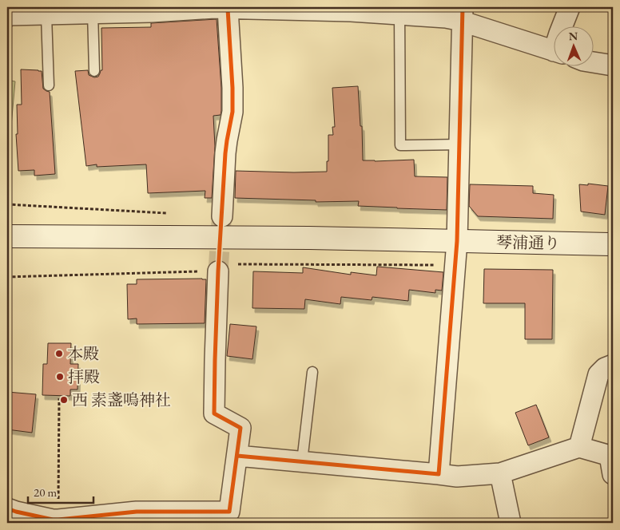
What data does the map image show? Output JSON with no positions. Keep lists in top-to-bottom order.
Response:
{
  "streets": {
    "street": ["琴浦通り"]
  },
  "places": ["本殿", "拝殿", "西 素盞嗚神社"],
  "scale_bar": "20 m",
  "north": "top"
}
